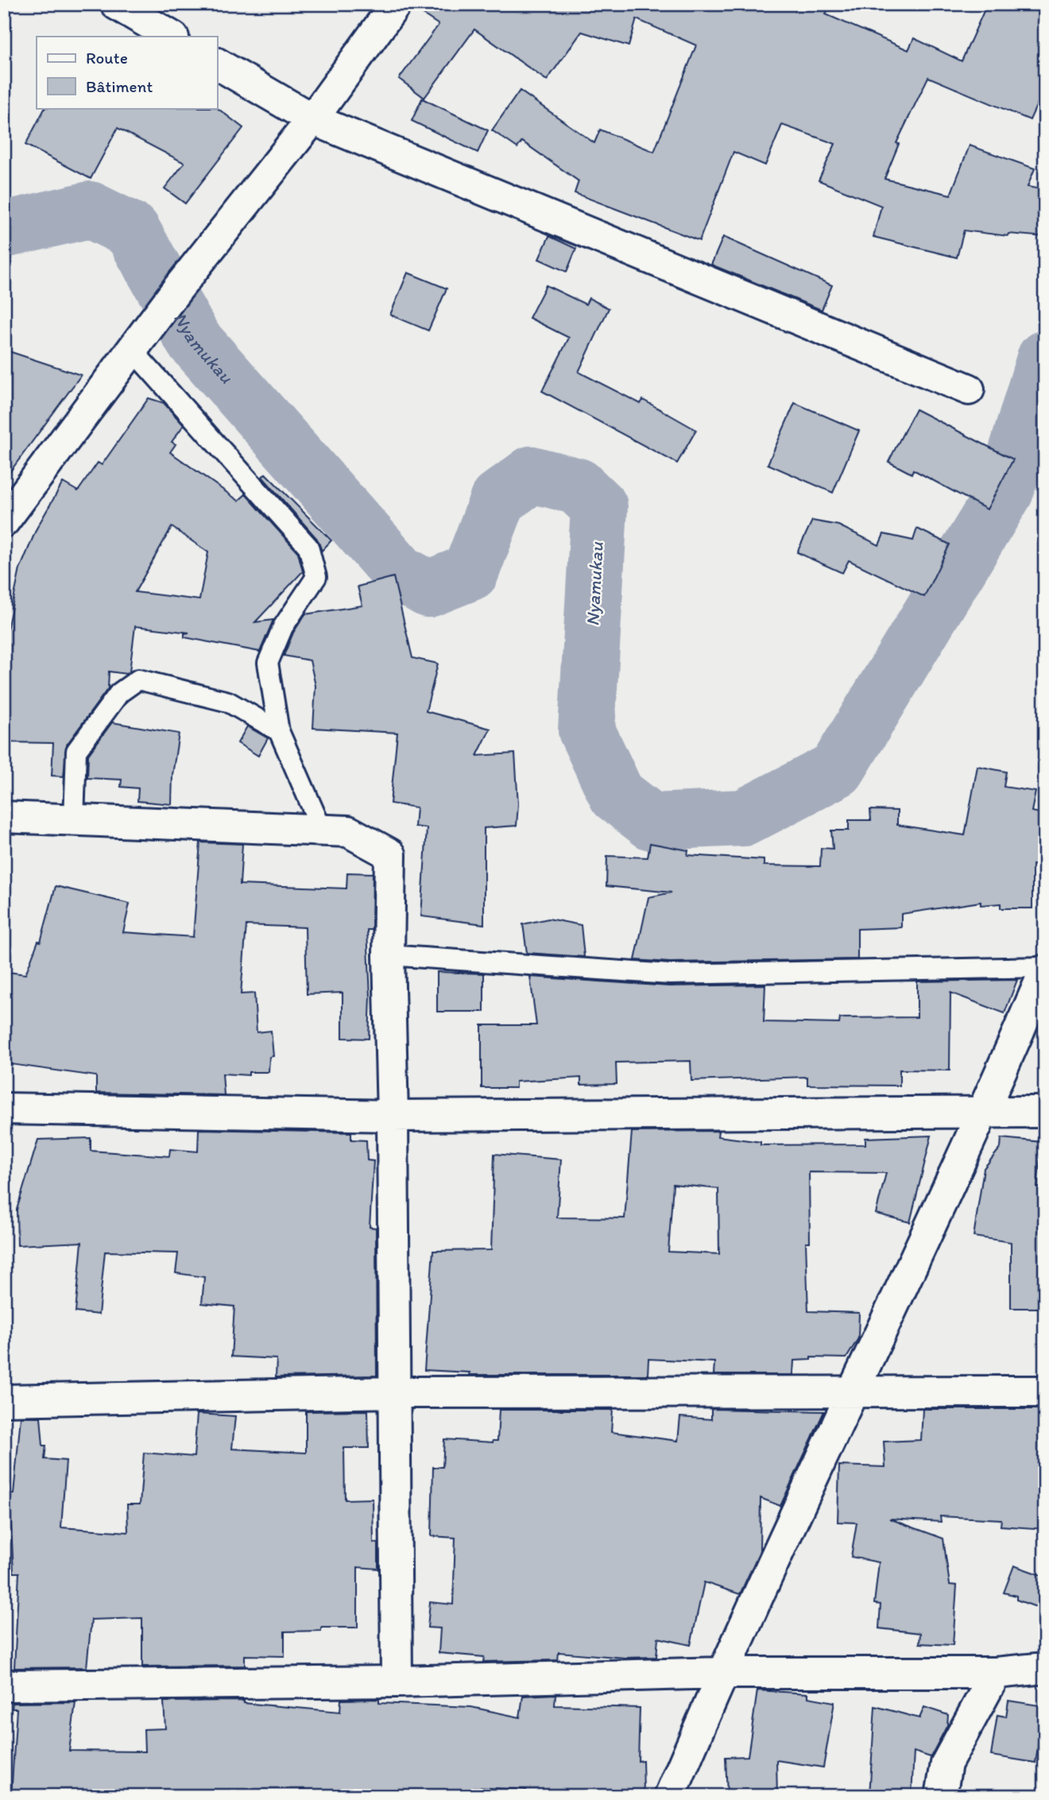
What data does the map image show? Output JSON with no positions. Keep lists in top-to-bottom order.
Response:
{
  "water": ["Nyamukau"],
  "legend": ["Route", "Bâtiment"]
}
